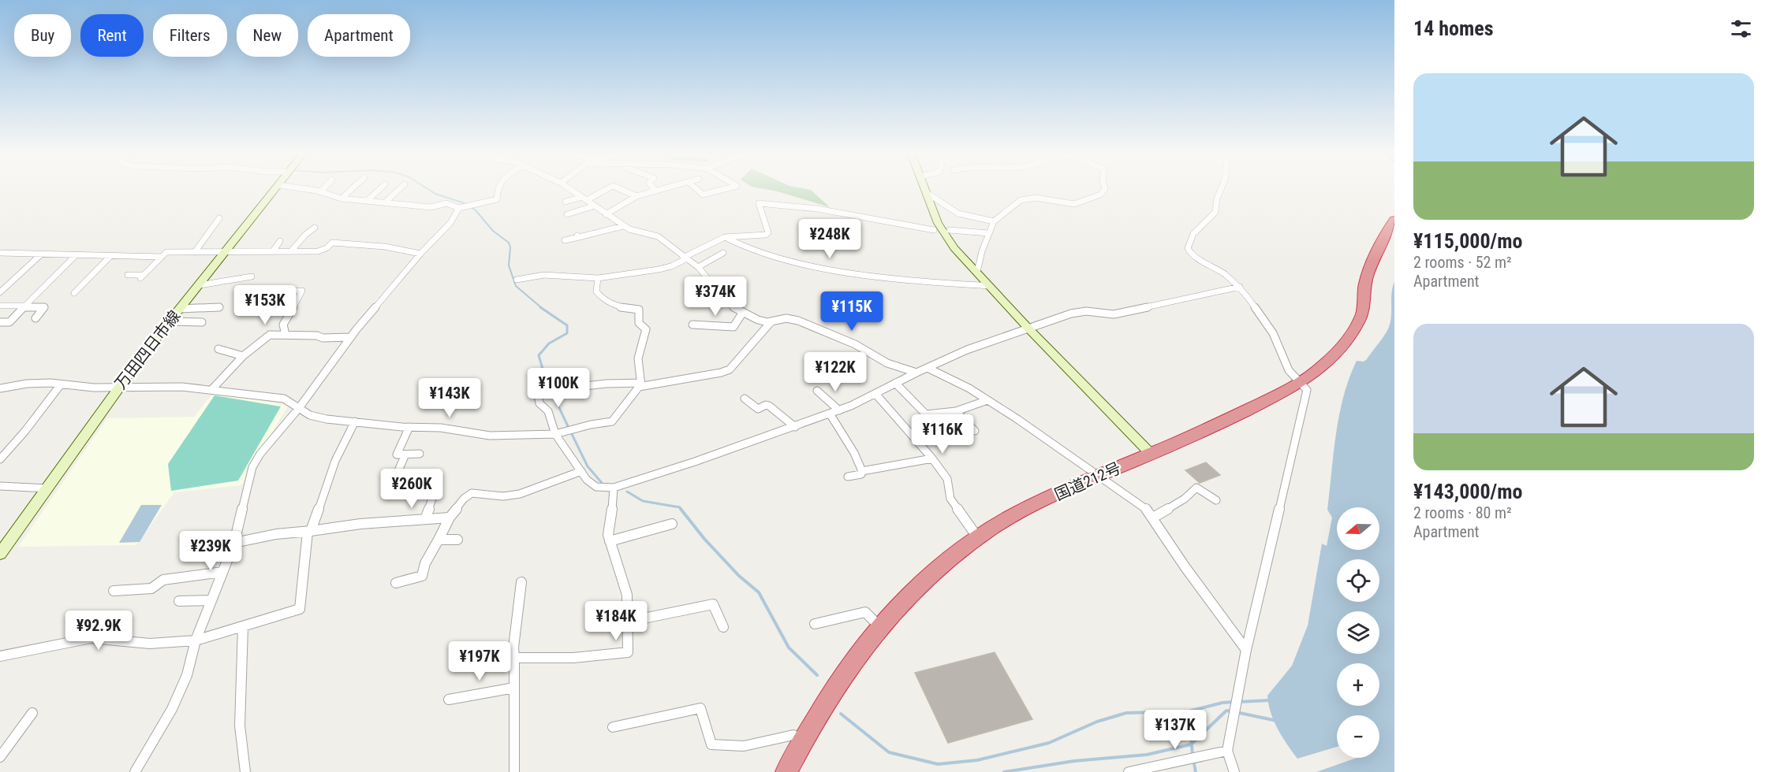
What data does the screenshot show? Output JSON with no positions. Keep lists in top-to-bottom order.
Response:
{
  "streets": {
    "highway": ["国道212号"],
    "main road": ["万田四日市線"]
  },
  "north": "left",
  "page": {
    "heading": "14 homes",
    "chip": [
      "Buy",
      "Rent",
      "Filters",
      "New",
      "Apartment"
    ],
    "list": [
      {
        "name": "¥115,000/mo",
        "note": "2 rooms · 52 m² · Apartment"
      },
      {
        "name": "¥143,000/mo",
        "note": "2 rooms · 80 m² · Apartment"
      }
    ],
    "price": [
      "¥248K",
      "¥374K",
      "¥153K",
      "¥115K",
      "¥122K",
      "¥100K",
      "¥143K",
      "¥116K",
      "¥260K",
      "¥239K",
      "¥184K",
      "¥92.9K",
      "¥197K",
      "¥137K"
    ],
    "map_buttons": ["+", "−"]
  }
}
